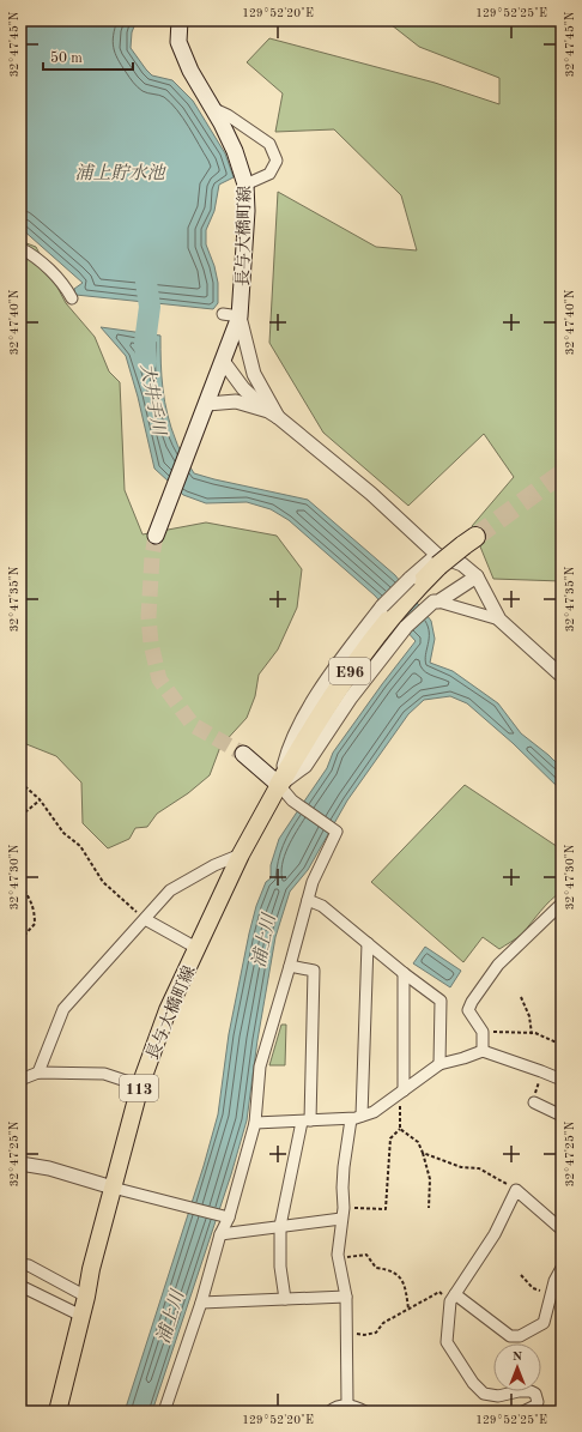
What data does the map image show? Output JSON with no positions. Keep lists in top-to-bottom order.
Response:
{
  "streets": {
    "highway": ["E96"],
    "main road": ["長与大橋町線", "113"]
  },
  "crossings": [
    ["長与大橋町線", "E96"]
  ],
  "water": ["浦上貯水池", "大井手川", "浦上川"],
  "scale_bar": "50 m",
  "north": "top",
  "coordinates": [
    "129°52'20\"E",
    "129°52'25\"E",
    "32°47'45\"N",
    "32°47'40\"N",
    "32°47'35\"N",
    "32°47'30\"N",
    "32°47'25\"N"
  ]
}
